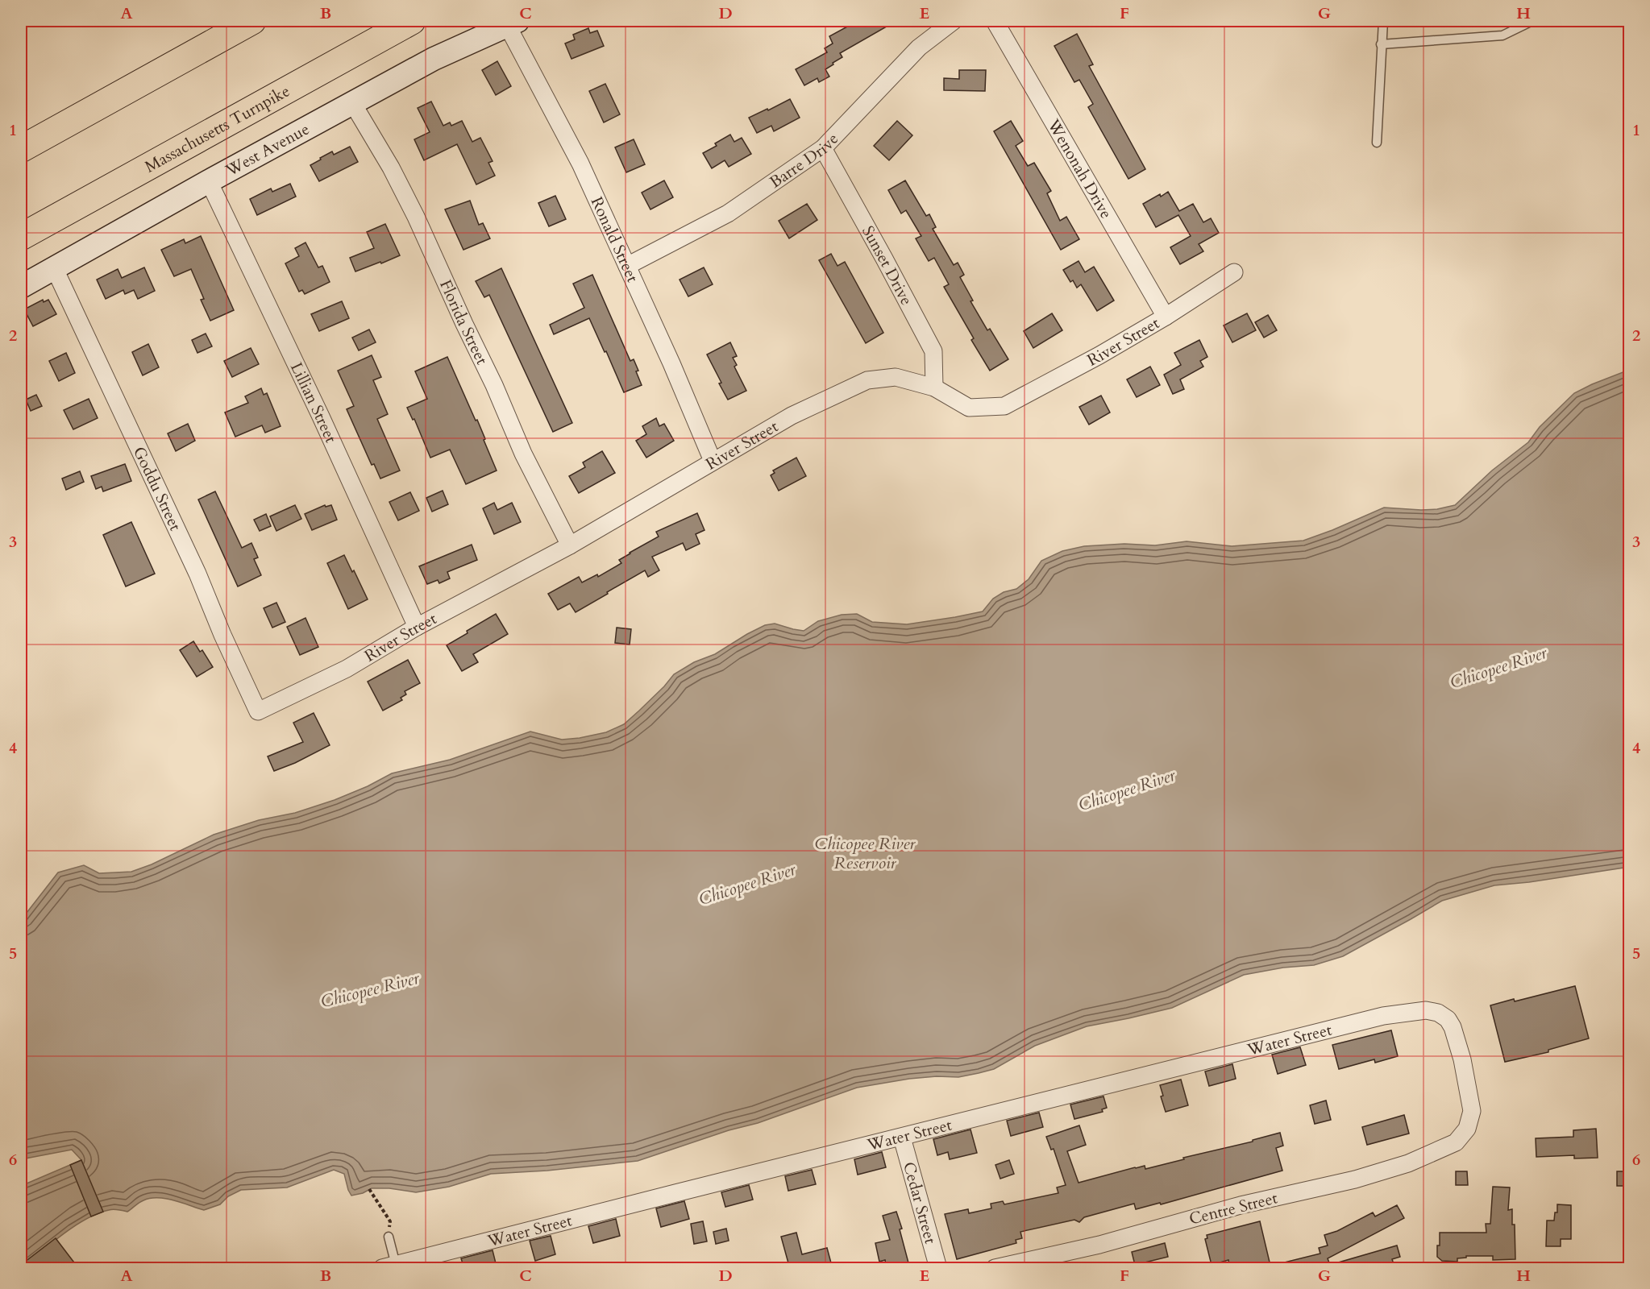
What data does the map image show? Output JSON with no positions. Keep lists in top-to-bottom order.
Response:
{
  "streets": {
    "highway": ["Massachusetts Turnpike"],
    "main road": ["West Avenue"],
    "street": [
      "Barre Drive",
      "Wenonah Drive",
      "Ronald Street",
      "Sunset Drive",
      "Florida Street",
      "River Street",
      "Lillian Street",
      "Goddu Street",
      "Water Street",
      "Cedar Street",
      "Centre Street"
    ]
  },
  "crossings": [
    ["West Avenue", "Ronald Street"],
    ["West Avenue", "Florida Street"],
    ["West Avenue", "Lillian Street"],
    ["West Avenue", "Goddu Street"],
    ["Barre Drive", "Ronald Street"],
    ["Barre Drive", "Sunset Drive"],
    ["Wenonah Drive", "River Street"],
    ["Ronald Street", "River Street"],
    ["Sunset Drive", "River Street"],
    ["Florida Street", "River Street"],
    ["River Street", "Lillian Street"],
    ["River Street", "Goddu Street"],
    ["Water Street", "Cedar Street"],
    ["Water Street", "Centre Street"]
  ],
  "water": ["Chicopee River", "Chicopee River Reservoir"],
  "grid": {
    "columns": [
      "A",
      "B",
      "C",
      "D",
      "E",
      "F",
      "G",
      "H"
    ],
    "rows": [
      "1",
      "2",
      "3",
      "4",
      "5",
      "6"
    ]
  }
}
